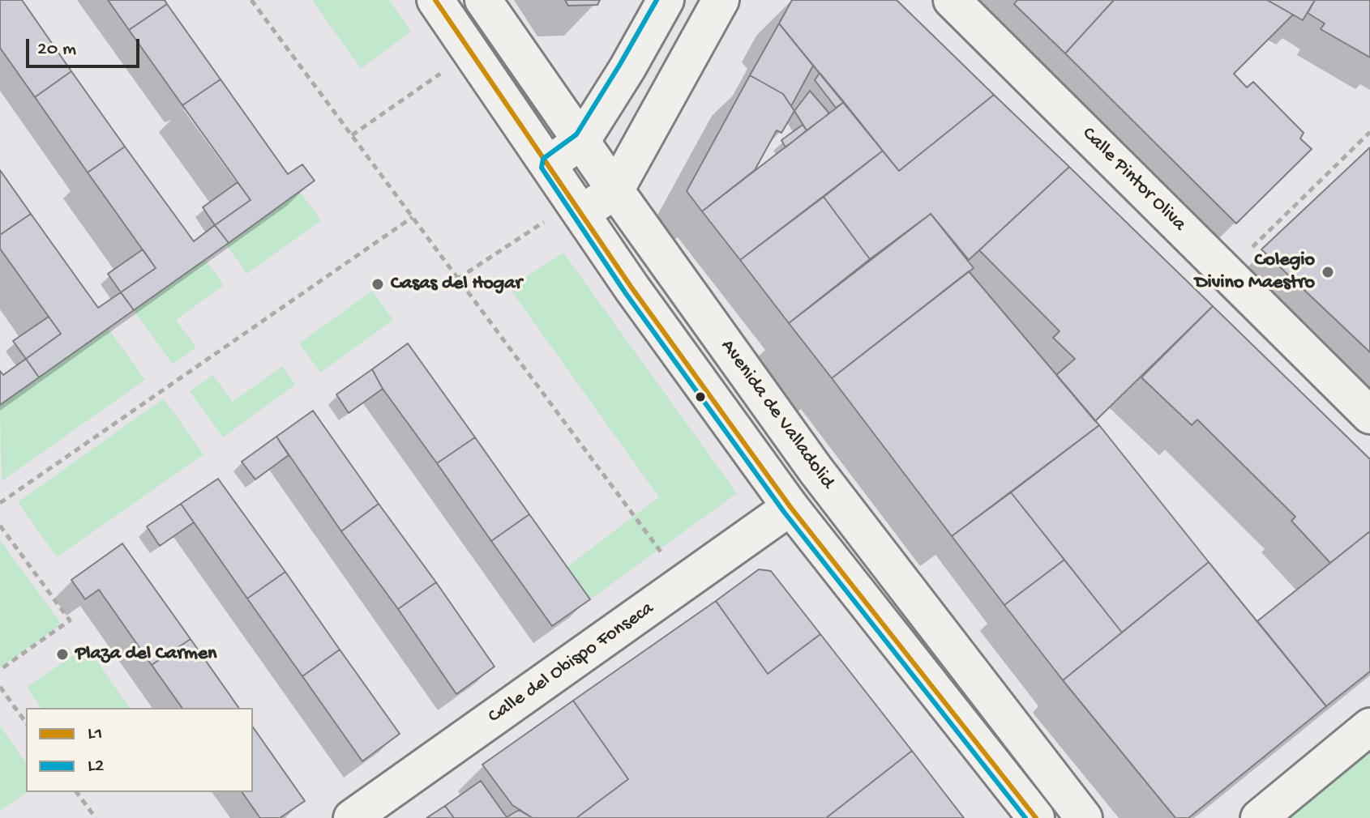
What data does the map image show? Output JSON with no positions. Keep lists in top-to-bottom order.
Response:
{
  "streets": {
    "main road": ["Calle Pintor Oliva", "Avenida de Valladolid", "Calle del Obispo Fonseca"]
  },
  "places": ["Colegio Divino Maestro", "Casas del Hogar", "Plaza del Carmen"],
  "lines": ["transit line L1", "transit line L2"],
  "legend": ["L1", "L2"],
  "scale_bar": "20 m"
}
